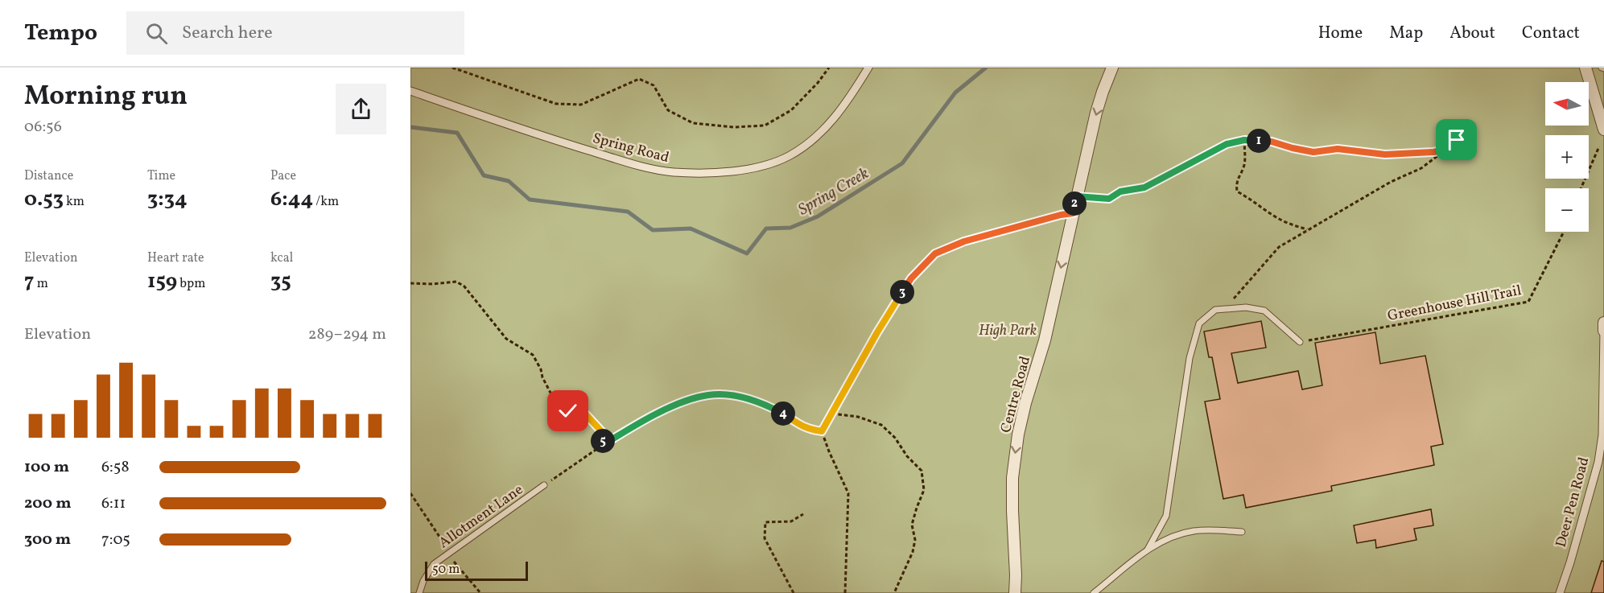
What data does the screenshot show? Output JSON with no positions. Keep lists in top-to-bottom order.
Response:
{
  "streets": {
    "street": ["Spring Road", "Centre Road", "Deer Pen Road"],
    "lane": ["Allotment Lane"],
    "path": ["Greenhouse Hill Trail"]
  },
  "one_way": ["Centre Road"],
  "water": ["Spring Creek"],
  "parks": ["High Park"],
  "scale_bar": "50 m",
  "north": "left",
  "page": {
    "header": "Tempo",
    "search": "Search here",
    "nav": [
      "Home",
      "Map",
      "About",
      "Contact"
    ],
    "heading": ["Morning run", "06:56"],
    "map_buttons": ["+", "−"],
    "pins": [
      "1",
      "2",
      "3",
      "4",
      "5"
    ],
    "stats": [
      ["Distance", "0.53 km"],
      ["Time", "3:34"],
      ["Pace", "6:44 /km"],
      ["Elevation", "7 m"],
      ["Heart rate", "159 bpm"],
      ["kcal", "35"]
    ],
    "chart": ["Elevation", "289–294 m"],
    "list": [
      {
        "name": "100 m",
        "note": "6:58"
      },
      {
        "name": "200 m",
        "note": "6:11"
      },
      {
        "name": "300 m",
        "note": "7:05"
      }
    ],
    "scale": "50 m"
  }
}
